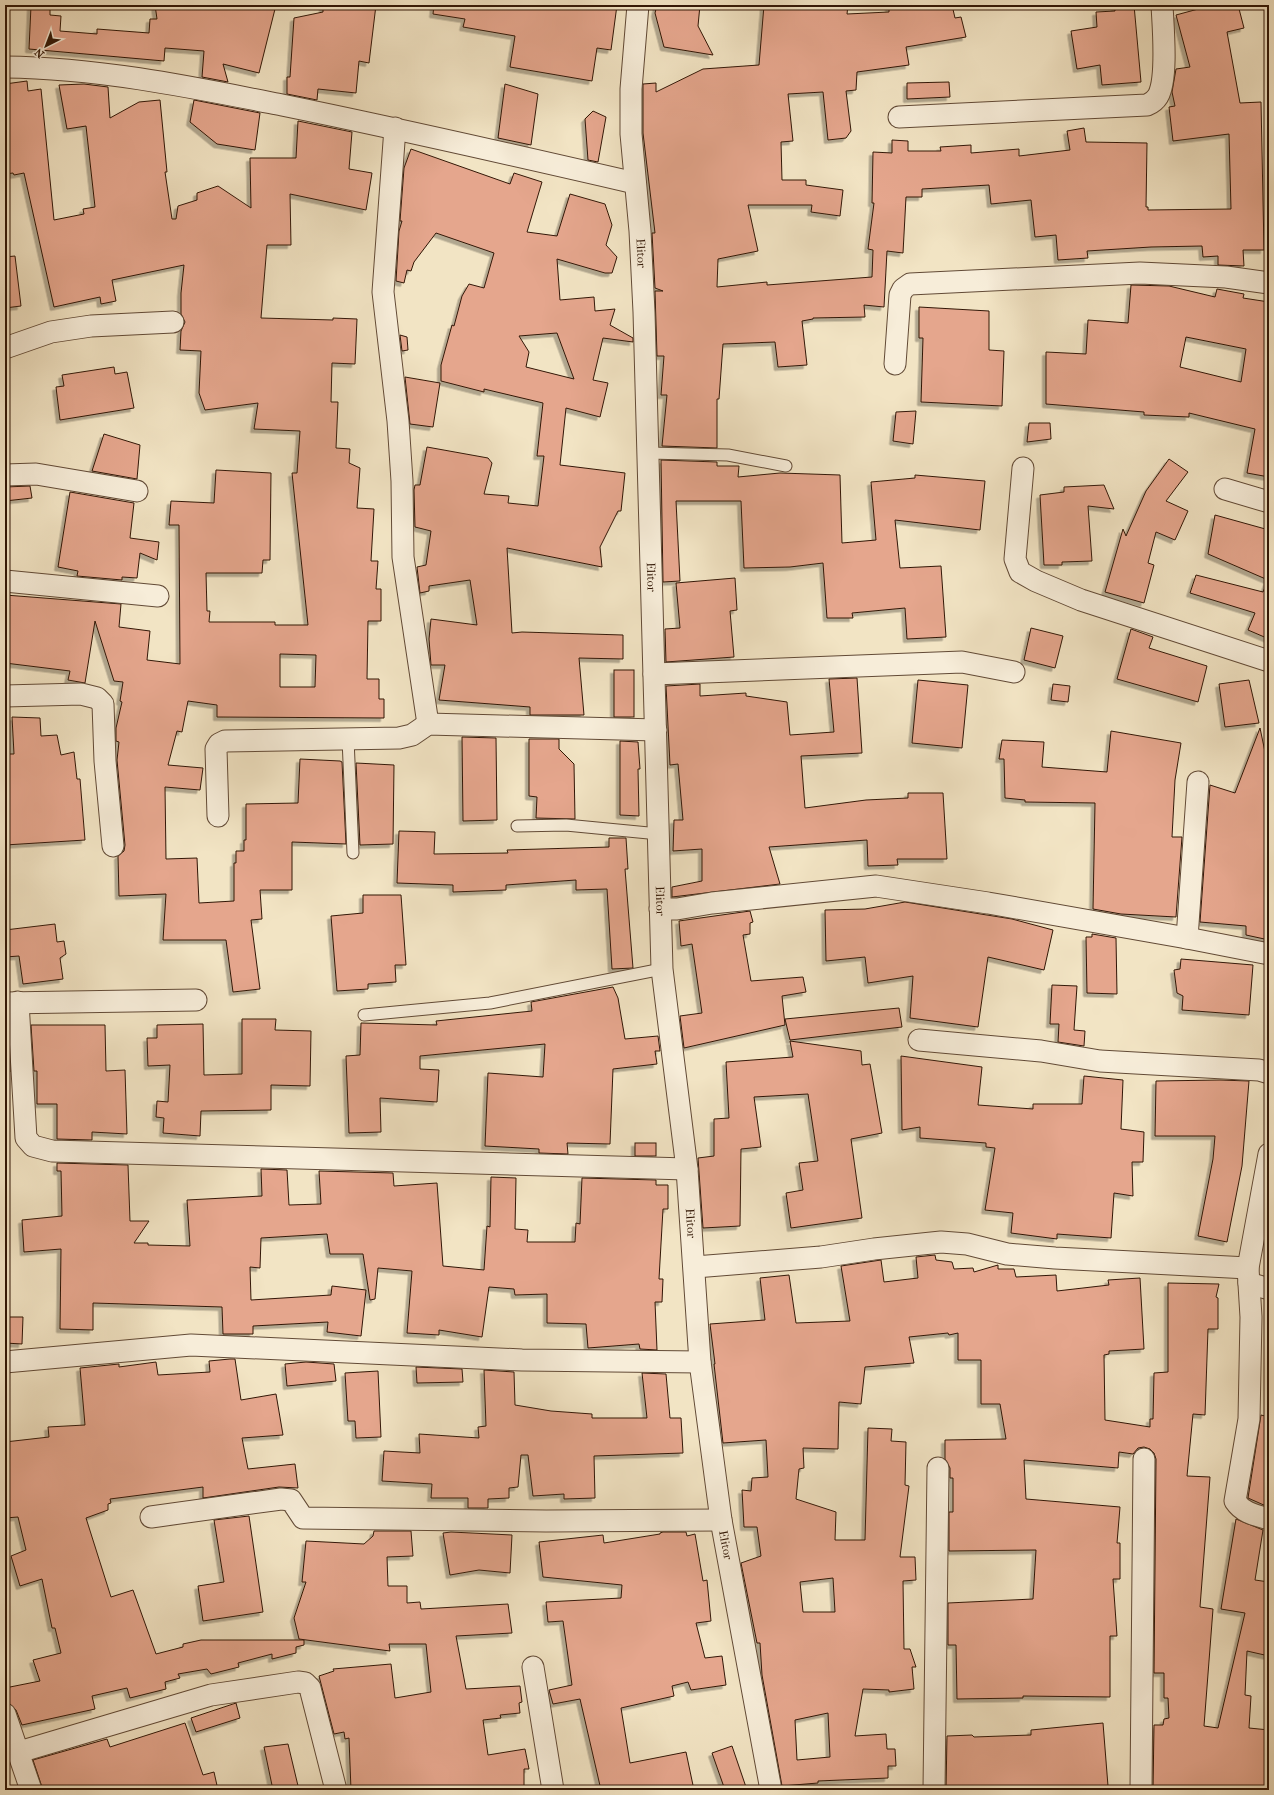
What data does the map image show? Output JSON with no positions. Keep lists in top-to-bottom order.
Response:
{
  "streets": {
    "street": ["Elitor"]
  },
  "north": "bottom left"
}
